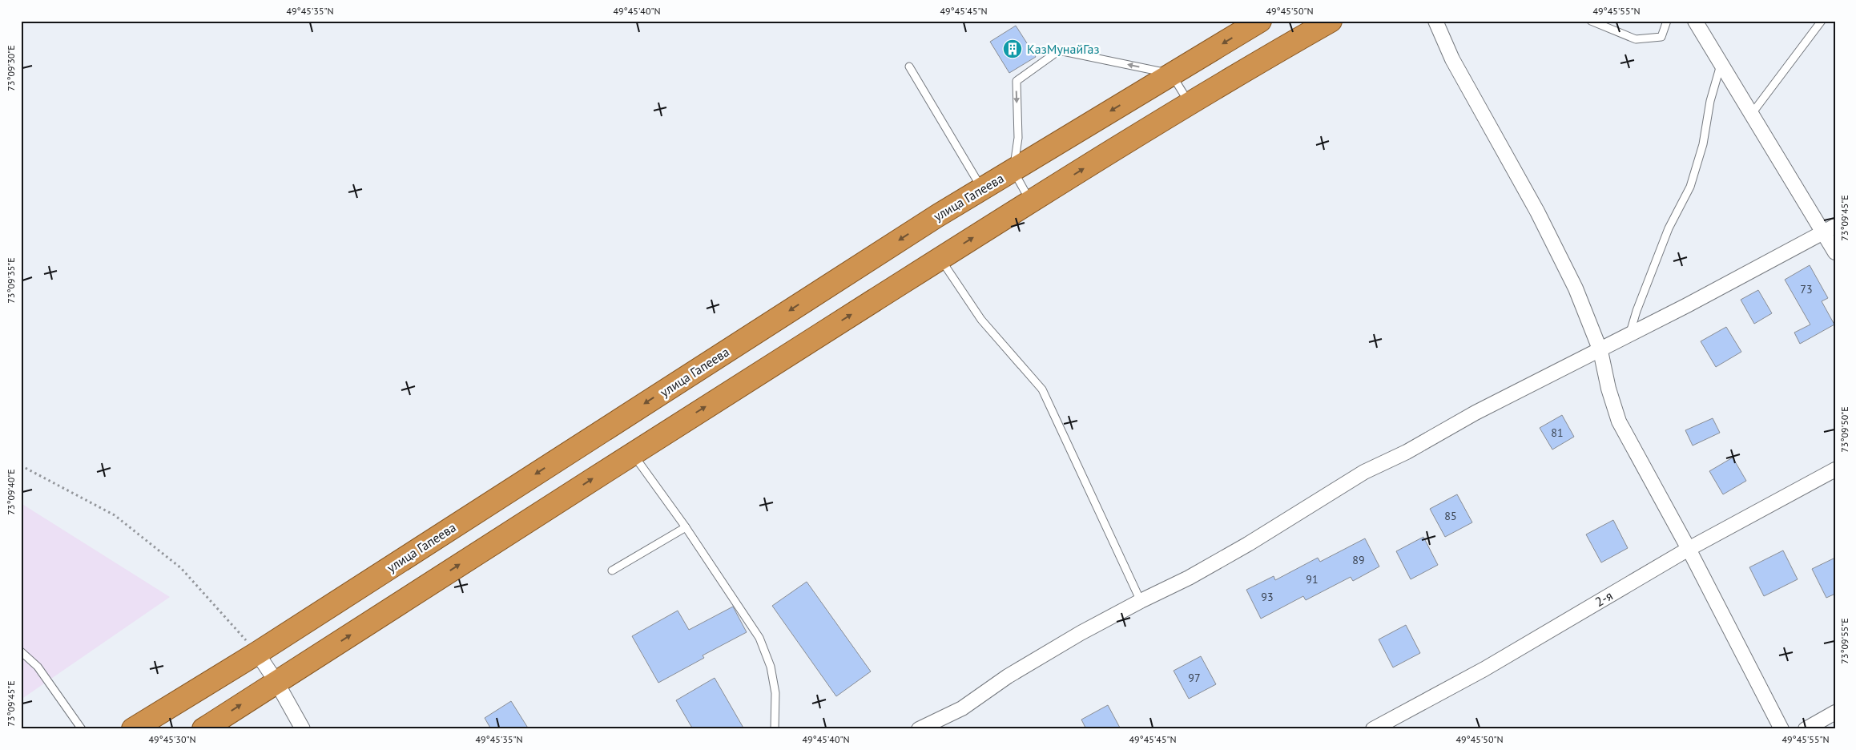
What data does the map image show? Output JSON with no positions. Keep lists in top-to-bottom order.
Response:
{
  "streets": {
    "highway": ["улица Гапеева"],
    "street": ["2-я"]
  },
  "places": {
    "building": ["КазМунайГаз"]
  },
  "house_numbers": [
    "73",
    "81",
    "85",
    "89",
    "91",
    "93",
    "97"
  ],
  "coordinates": [
    "49°45'35\"N",
    "49°45'40\"N",
    "49°45'45\"N",
    "49°45'50\"N",
    "49°45'55\"N",
    "73°09'30\"E",
    "73°09'45\"E",
    "73°09'35\"E",
    "73°09'50\"E",
    "73°09'40\"E",
    "73°09'55\"E",
    "49°45'30\"N"
  ]
}
